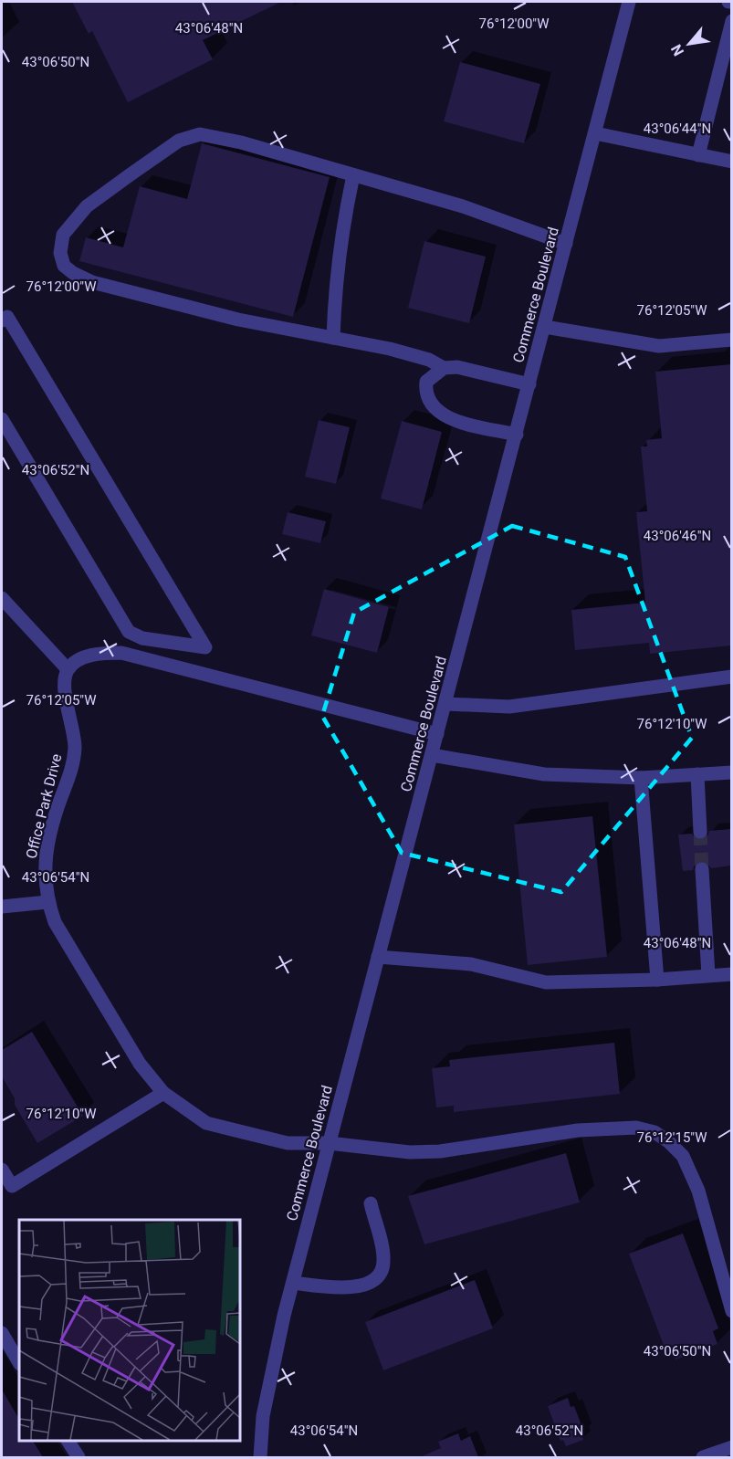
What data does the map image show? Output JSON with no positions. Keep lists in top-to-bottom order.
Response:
{
  "streets": {
    "street": ["Commerce Boulevard", "Office Park Drive"]
  },
  "crossings": [
    ["Commerce Boulevard", "Office Park Drive"]
  ],
  "north": "bottom left",
  "coordinates": [
    "76°12'00\"W",
    "43°06'48\"N",
    "43°06'50\"N",
    "43°06'44\"N",
    "76°12'05\"W",
    "43°06'52\"N",
    "43°06'46\"N",
    "76°12'10\"W",
    "43°06'54\"N",
    "76°12'15\"W"
  ]
}
